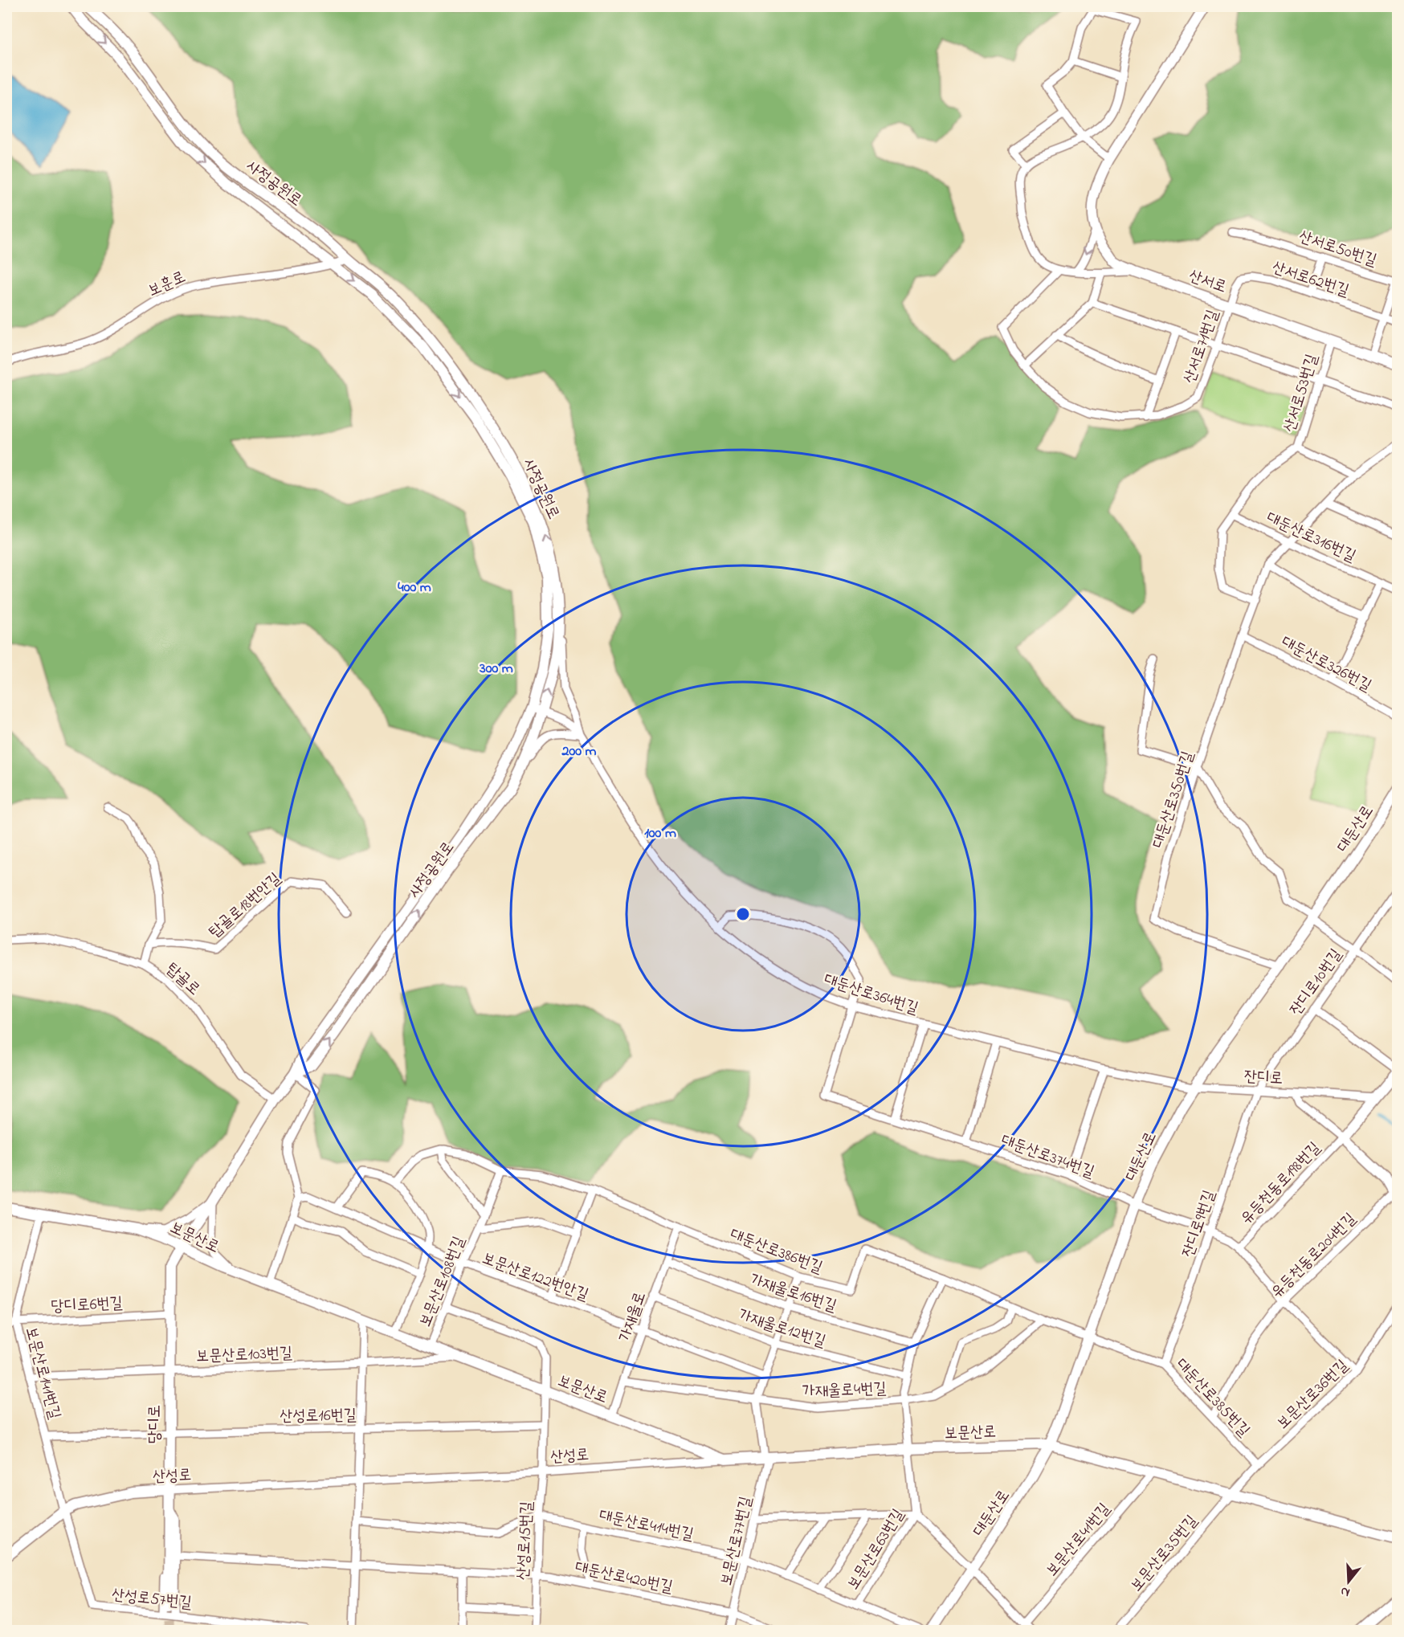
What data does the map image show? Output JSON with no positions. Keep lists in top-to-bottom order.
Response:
{
  "streets": {
    "main road": [
      "사정공원로",
      "산서로",
      "대둔산로",
      "보문산로",
      "당디로",
      "산성로"
    ],
    "street": [
      "산서로50번길",
      "산서로62번길",
      "보훈로",
      "산서로71번길",
      "산서로53번길",
      "대둔산로316번길",
      "대둔산로326번길",
      "대둔산로350번길",
      "탑골로18번안길",
      "탑골로",
      "잔디로10번길",
      "대둔산로364번길",
      "잔디로",
      "대둔산로374번길",
      "유등천동로198번길",
      "잔디로9번길",
      "대둔산로386번길",
      "유등천동로204번길",
      "보문산로122번안길",
      "보문산로108번길",
      "가재울로16번길",
      "당디로6번길",
      "가재울로",
      "가재울로12번길",
      "보문산로103번길",
      "보문산로141번길",
      "가재울로4번길",
      "보문산로36번길",
      "대둔산로385번길",
      "산성로16번길",
      "대둔산로414번길",
      "보문산로41번길",
      "산성로15번길",
      "보문산로77번길",
      "보문산로63번길",
      "보문산로35번길",
      "대둔산로420번길",
      "산성로57번길"
    ]
  },
  "crossings": [
    ["사정공원로", "보훈로"],
    ["사정공원로", "탑골로"],
    ["사정공원로", "대둔산로364번길"],
    ["사정공원로", "보문산로"],
    ["사정공원로", "당디로"],
    ["산서로50번길", "산서로62번길"],
    ["산서로62번길", "산서로"],
    ["산서로62번길", "산서로71번길"],
    ["산서로", "산서로71번길"],
    ["산서로", "산서로53번길"],
    ["산서로53번길", "대둔산로316번길"],
    ["산서로53번길", "대둔산로350번길"],
    ["대둔산로316번길", "대둔산로350번길"],
    ["대둔산로326번길", "대둔산로350번길"],
    ["대둔산로350번길", "대둔산로"],
    ["대둔산로", "대둔산로364번길"],
    ["대둔산로", "잔디로"],
    ["대둔산로", "대둔산로374번길"],
    ["대둔산로", "보문산로"],
    ["대둔산로", "대둔산로386번길"],
    ["대둔산로", "대둔산로385번길"],
    ["잔디로10번길", "잔디로"],
    ["잔디로10번길", "잔디로9번길"],
    ["대둔산로364번길", "잔디로"],
    ["대둔산로364번길", "대둔산로374번길"],
    ["잔디로", "유등천동로198번길"],
    ["잔디로", "잔디로9번길"],
    ["대둔산로374번길", "유등천동로198번길"],
    ["대둔산로374번길", "잔디로9번길"],
    ["대둔산로374번길", "유등천동로204번길"],
    ["대둔산로374번길", "보문산로36번길"],
    ["잔디로9번길", "대둔산로385번길"],
    ["보문산로", "보문산로108번길"],
    ["보문산로", "가재울로"],
    ["보문산로", "보문산로103번길"],
    ["보문산로", "보문산로141번길"],
    ["보문산로", "보문산로36번길"],
    ["보문산로", "당디로"],
    ["보문산로", "산성로"],
    ["보문산로", "보문산로41번길"],
    ["보문산로", "보문산로77번길"],
    ["보문산로", "보문산로63번길"],
    ["보문산로", "보문산로35번길"],
    ["대둔산로386번길", "보문산로108번길"],
    ["대둔산로386번길", "가재울로"],
    ["대둔산로386번길", "가재울로4번길"],
    ["대둔산로386번길", "대둔산로385번길"],
    ["대둔산로386번길", "보문산로63번길"],
    ["유등천동로204번길", "대둔산로385번길"],
    ["보문산로122번안길", "보문산로108번길"],
    ["보문산로122번안길", "가재울로"],
    ["가재울로16번길", "가재울로"],
    ["가재울로16번길", "보문산로63번길"],
    ["당디로6번길", "보문산로141번길"],
    ["당디로6번길", "당디로"],
    ["가재울로", "가재울로12번길"],
    ["가재울로", "가재울로4번길"],
    ["가재울로12번길", "보문산로63번길"],
    ["보문산로103번길", "보문산로141번길"],
    ["보문산로103번길", "당디로"],
    ["보문산로141번길", "산성로16번길"],
    ["보문산로141번길", "산성로"],
    ["보문산로141번길", "산성로57번길"],
    ["가재울로4번길", "보문산로63번길"],
    ["보문산로36번길", "대둔산로385번길"],
    ["보문산로36번길", "보문산로35번길"],
    ["산성로16번길", "당디로"],
    ["당디로", "산성로"],
    ["산성로", "산성로15번길"],
    ["산성로", "산성로57번길"],
    ["대둔산로414번길", "산성로15번길"],
    ["대둔산로414번길", "보문산로77번길"],
    ["대둔산로414번길", "보문산로63번길"],
    ["산성로15번길", "대둔산로420번길"],
    ["보문산로77번길", "대둔산로420번길"]
  ],
  "north": "bottom",
  "rings": [
    "400 m",
    "300 m",
    "200 m",
    "100 m"
  ]
}
